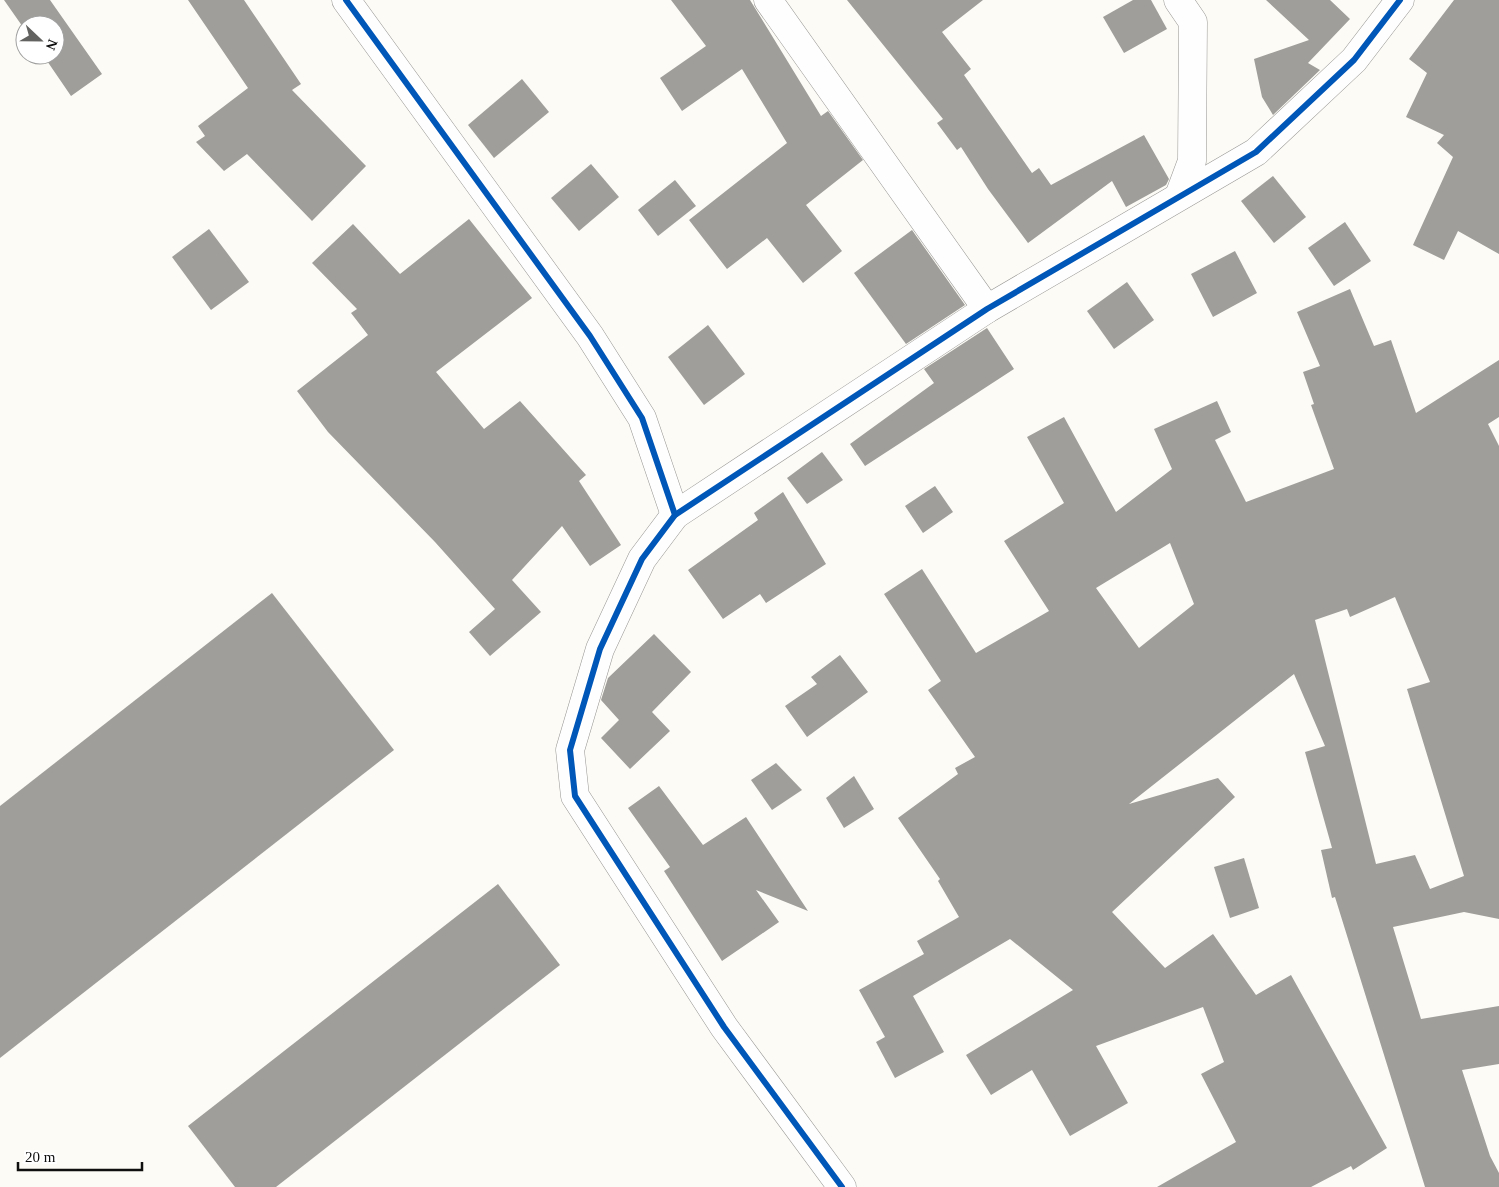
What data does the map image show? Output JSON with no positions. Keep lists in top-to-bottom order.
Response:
{
  "scale_bar": "20 m",
  "north": "right"
}
